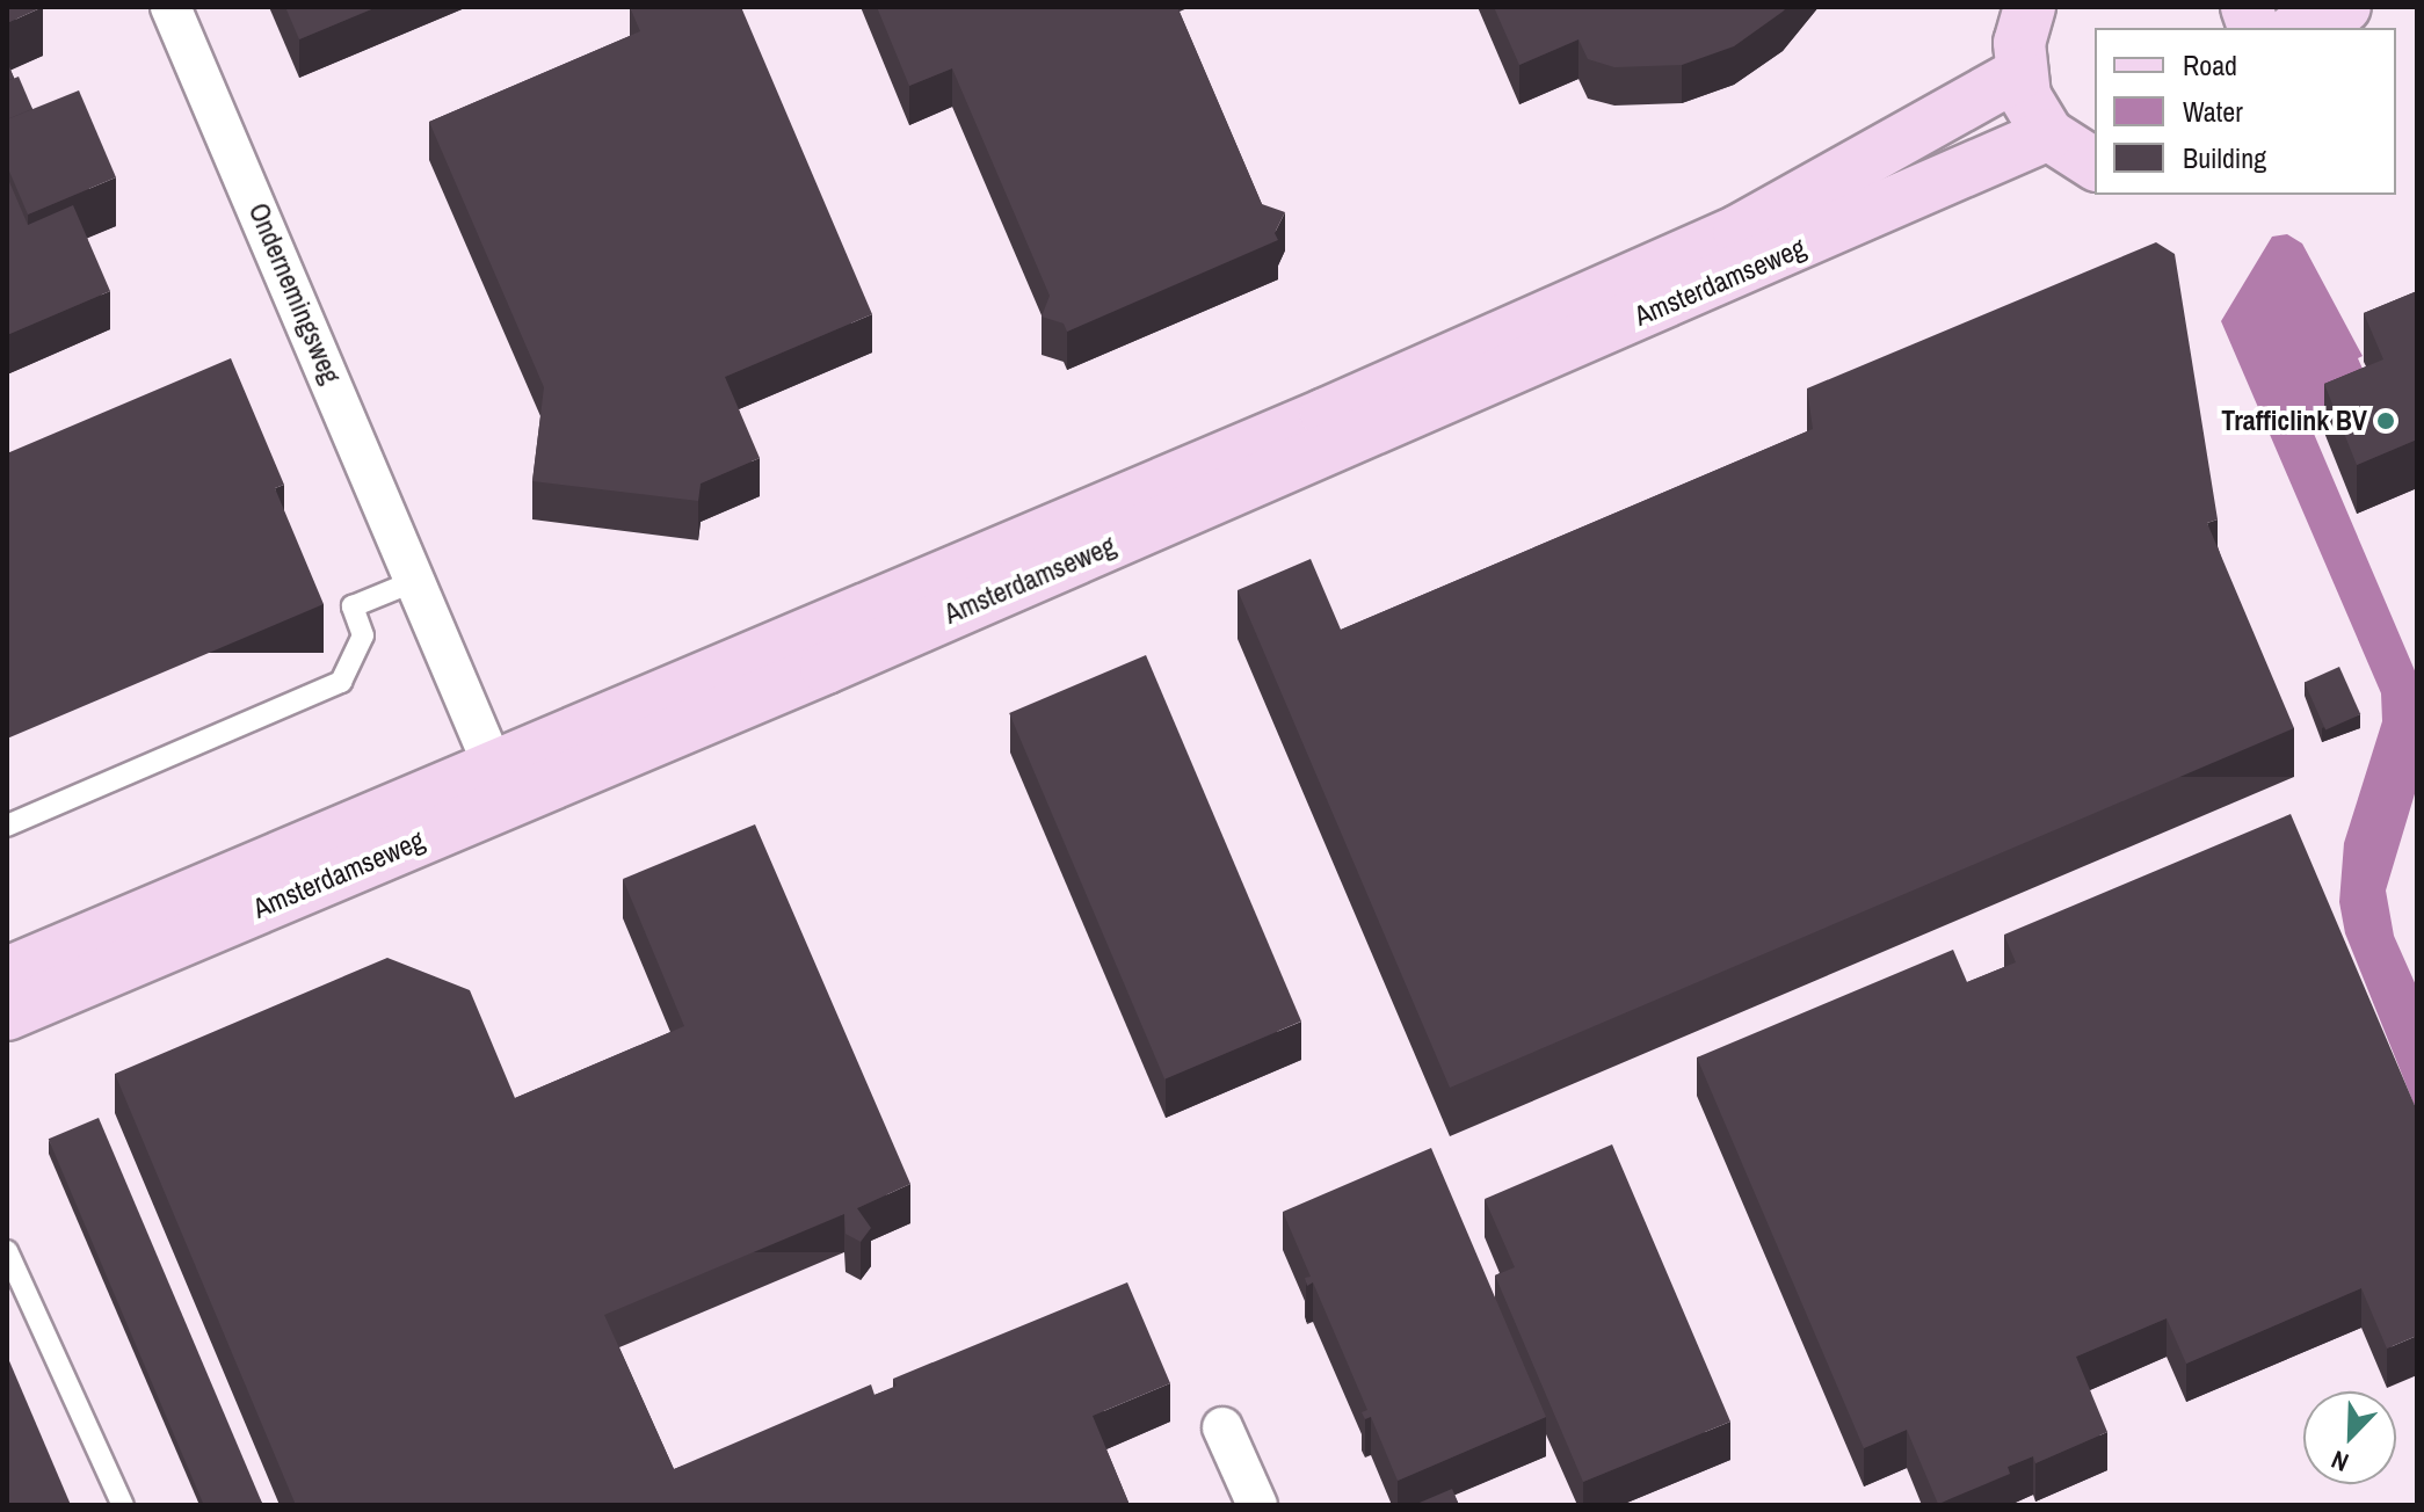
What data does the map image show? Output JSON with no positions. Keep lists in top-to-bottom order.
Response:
{
  "streets": {
    "street": ["Amsterdamseweg", "Ondernemingsweg"]
  },
  "crossings": [
    ["Amsterdamseweg", "Ondernemingsweg"]
  ],
  "places": ["Trafficlink BV"],
  "legend": ["Road", "Water", "Building"],
  "north": "bottom left"
}
